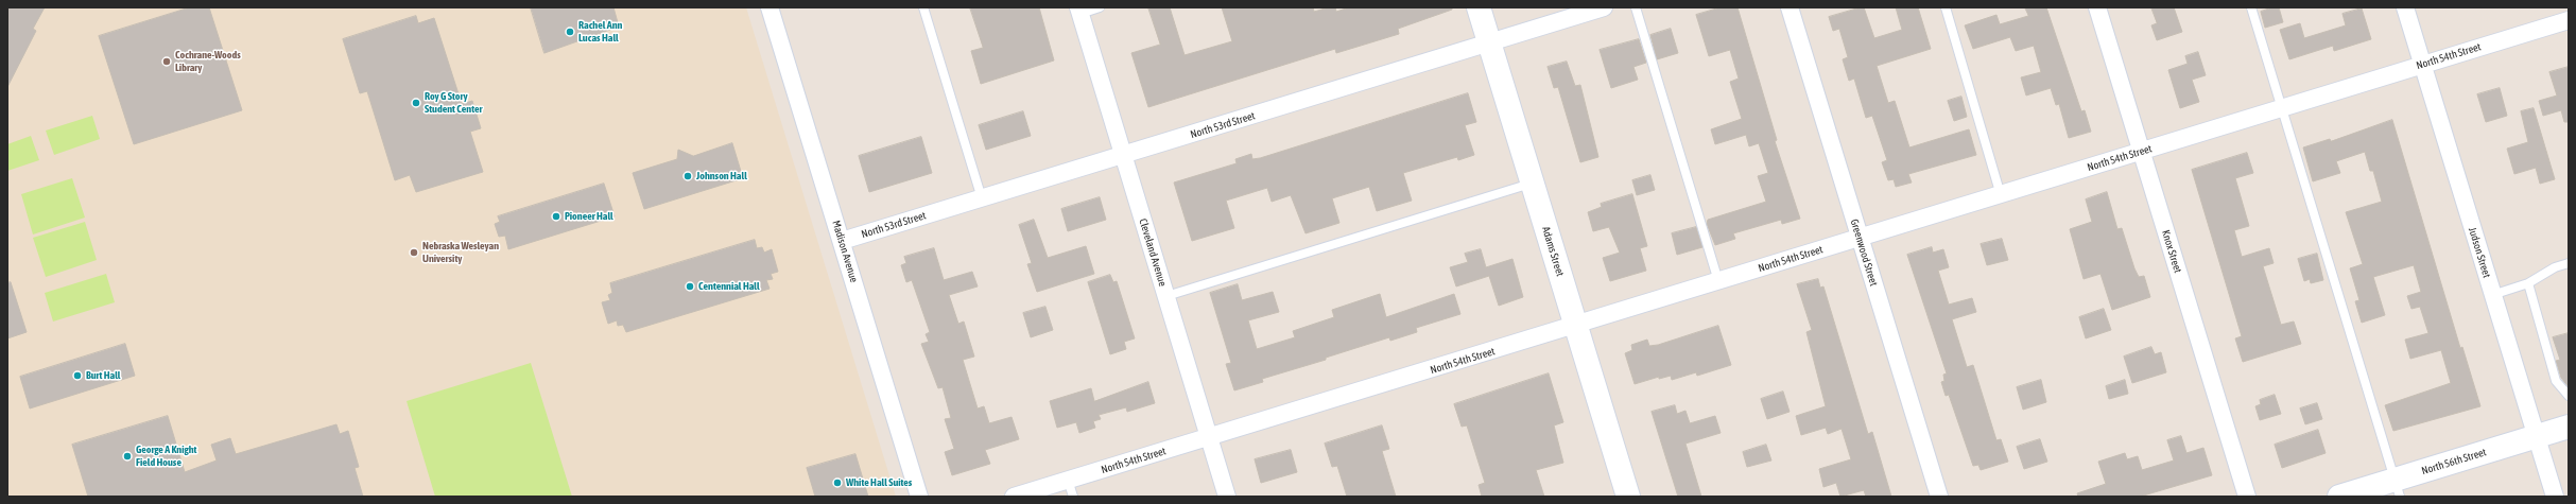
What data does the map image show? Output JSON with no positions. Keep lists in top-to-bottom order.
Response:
{
  "streets": {
    "main road": ["Adams Street", "North 56th Street"],
    "street": [
      "North 54th Street",
      "North 53rd Street",
      "Madison Avenue",
      "Knox Street",
      "Cleveland Avenue",
      "Greenwood Street",
      "Judson Street"
    ]
  },
  "crossings": [
    ["North 54th Street", "Adams Street"],
    ["North 54th Street", "Knox Street"],
    ["North 54th Street", "Cleveland Avenue"],
    ["North 54th Street", "Greenwood Street"],
    ["North 54th Street", "Judson Street"],
    ["North 53rd Street", "Madison Avenue"],
    ["North 53rd Street", "Adams Street"],
    ["North 53rd Street", "Cleveland Avenue"],
    ["Judson Street", "North 56th Street"]
  ],
  "places": [
    "Rachel Ann Lucas Hall",
    "Cochrane-Woods Library",
    "Roy G Story Student Center",
    "Johnson Hall",
    "Pioneer Hall",
    "Nebraska Wesleyan University",
    "Centennial Hall",
    "Burt Hall",
    "George A Knight Field House",
    "White Hall Suites"
  ]
}
